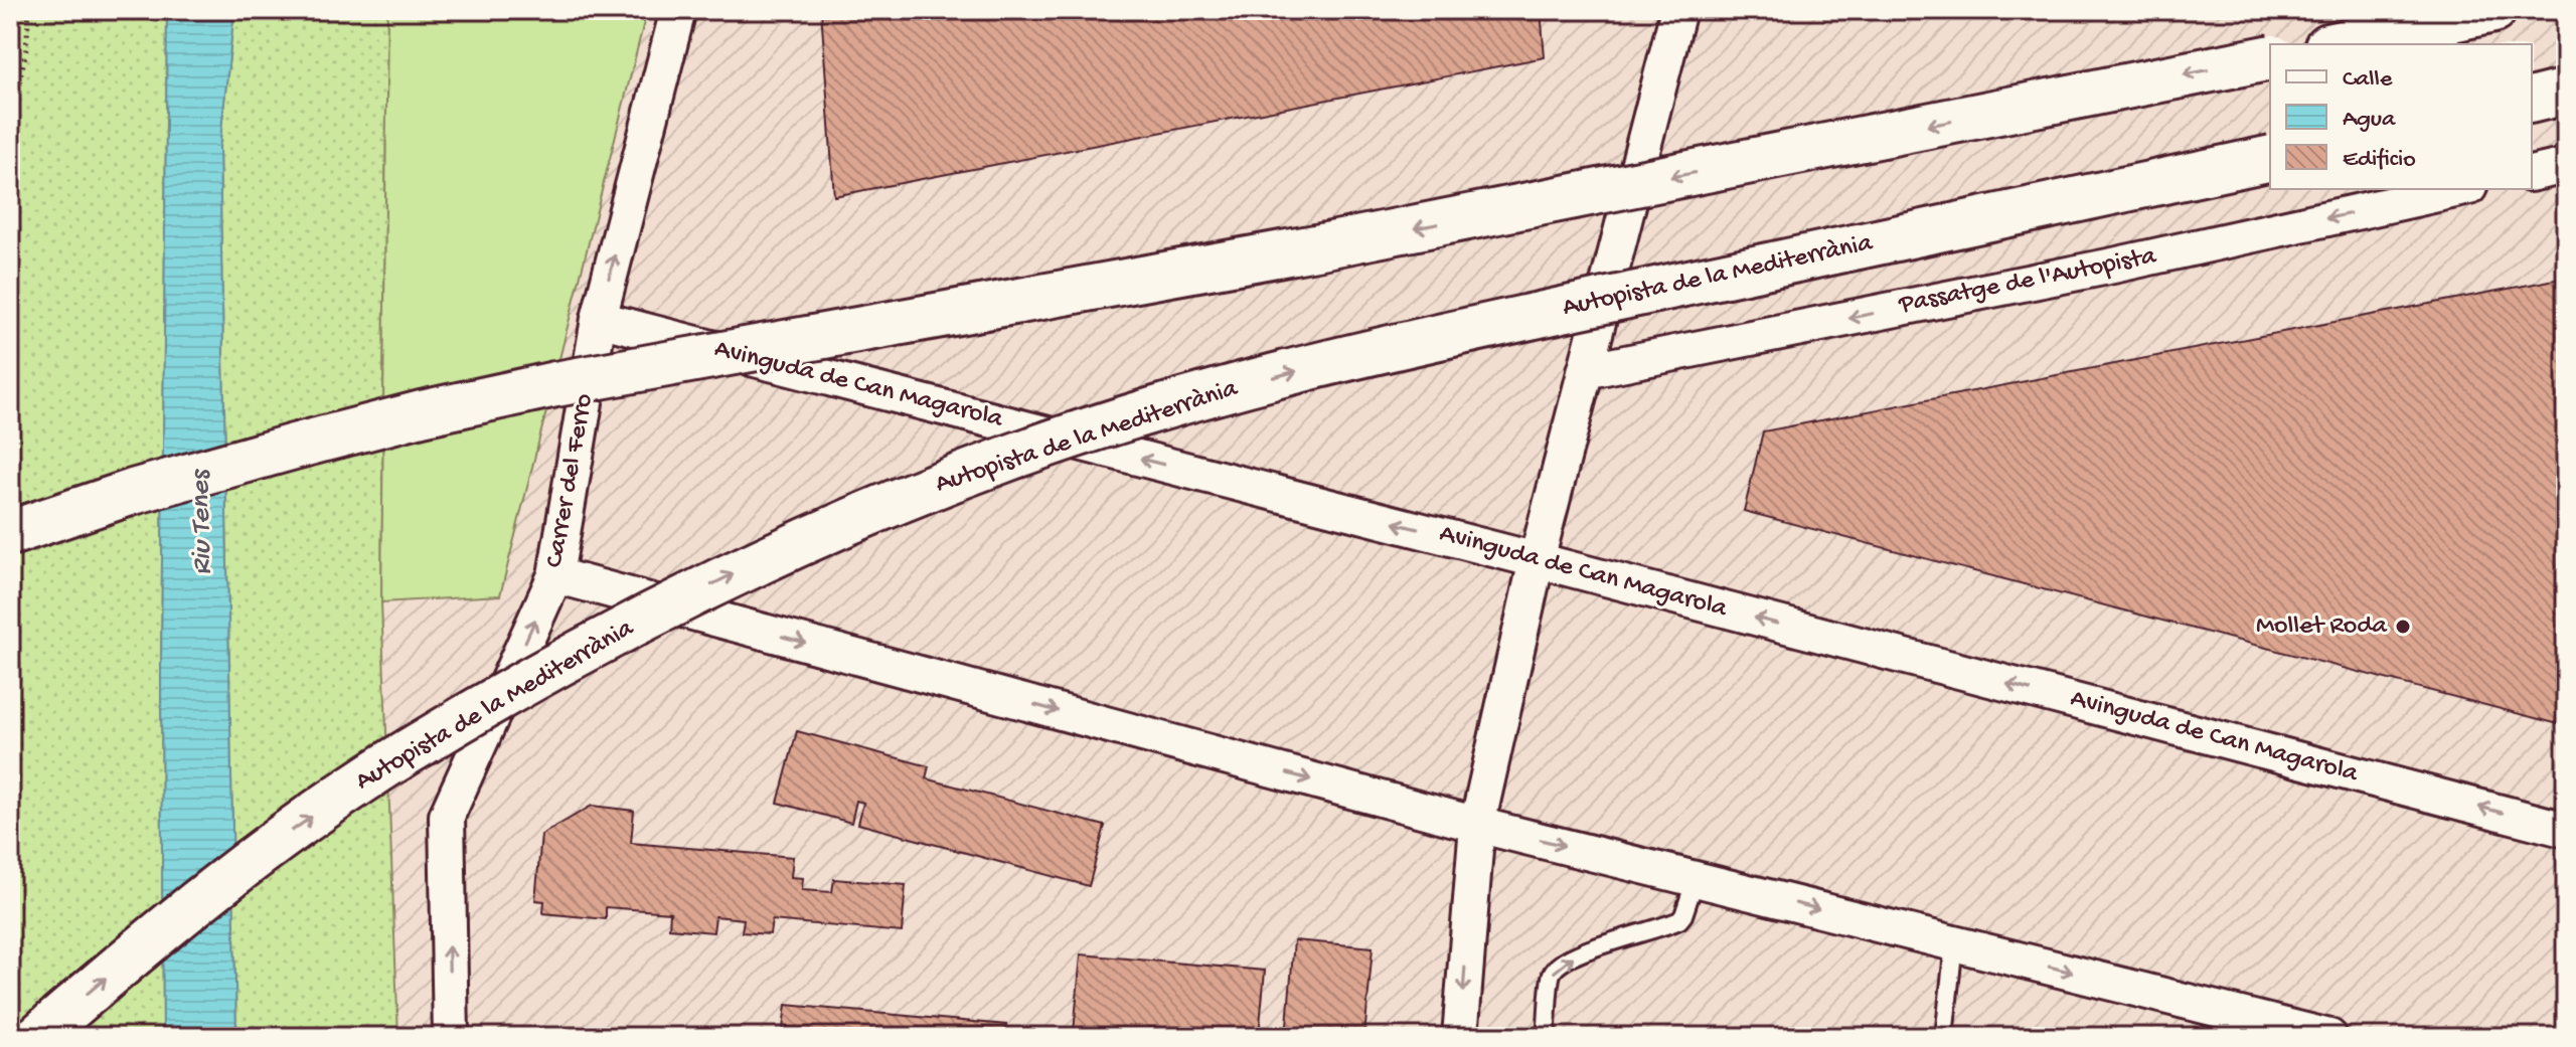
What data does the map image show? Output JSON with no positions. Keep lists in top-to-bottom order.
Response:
{
  "streets": {
    "highway": ["Autopista de la Mediterrània"],
    "street": ["Passatge de l'Autopista", "Avinguda de Can Magarola", "Carrer del Ferro"]
  },
  "crossings": [
    ["Avinguda de Can Magarola", "Carrer del Ferro"]
  ],
  "one_way": ["Passatge de l'Autopista", "Carrer del Ferro"],
  "water": ["Riu Tenes"],
  "places": ["Mollet Roda"],
  "legend": ["Calle", "Agua", "Edificio"]
}
